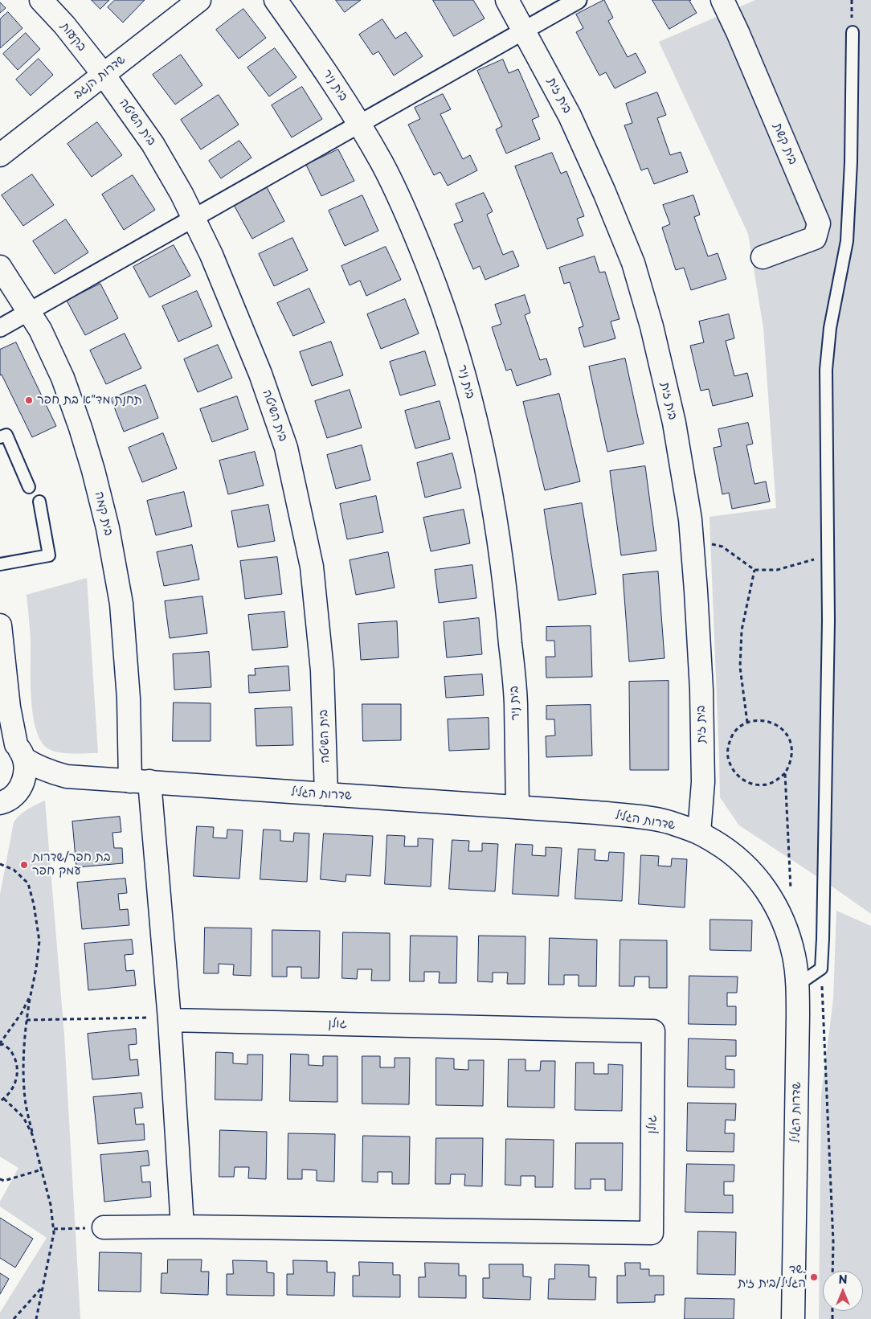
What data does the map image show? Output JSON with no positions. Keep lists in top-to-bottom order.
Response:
{
  "streets": {
    "street": [
      "בקעות",
      "שדרות הנגב",
      "בית ניר",
      "בית זית",
      "בית השיטה",
      "בית קשת",
      "בית קמה",
      "שדרות הגליל",
      "גולן"
    ]
  },
  "crossings": [
    ["בקעות", "שדרות הנגב"],
    ["בקעות", "בית השיטה"],
    ["שדרות הנגב", "בית השיטה"],
    ["בית ניר", "שדרות הגליל"],
    ["בית זית", "שדרות הגליל"],
    ["בית השיטה", "שדרות הגליל"],
    ["בית קמה", "שדרות הגליל"]
  ],
  "places": ["תחנת מד\"א בת חפר", "בת חפר/שדרות עמק חפר", "שד. הגליל/בית זית"],
  "north": "top"
}
